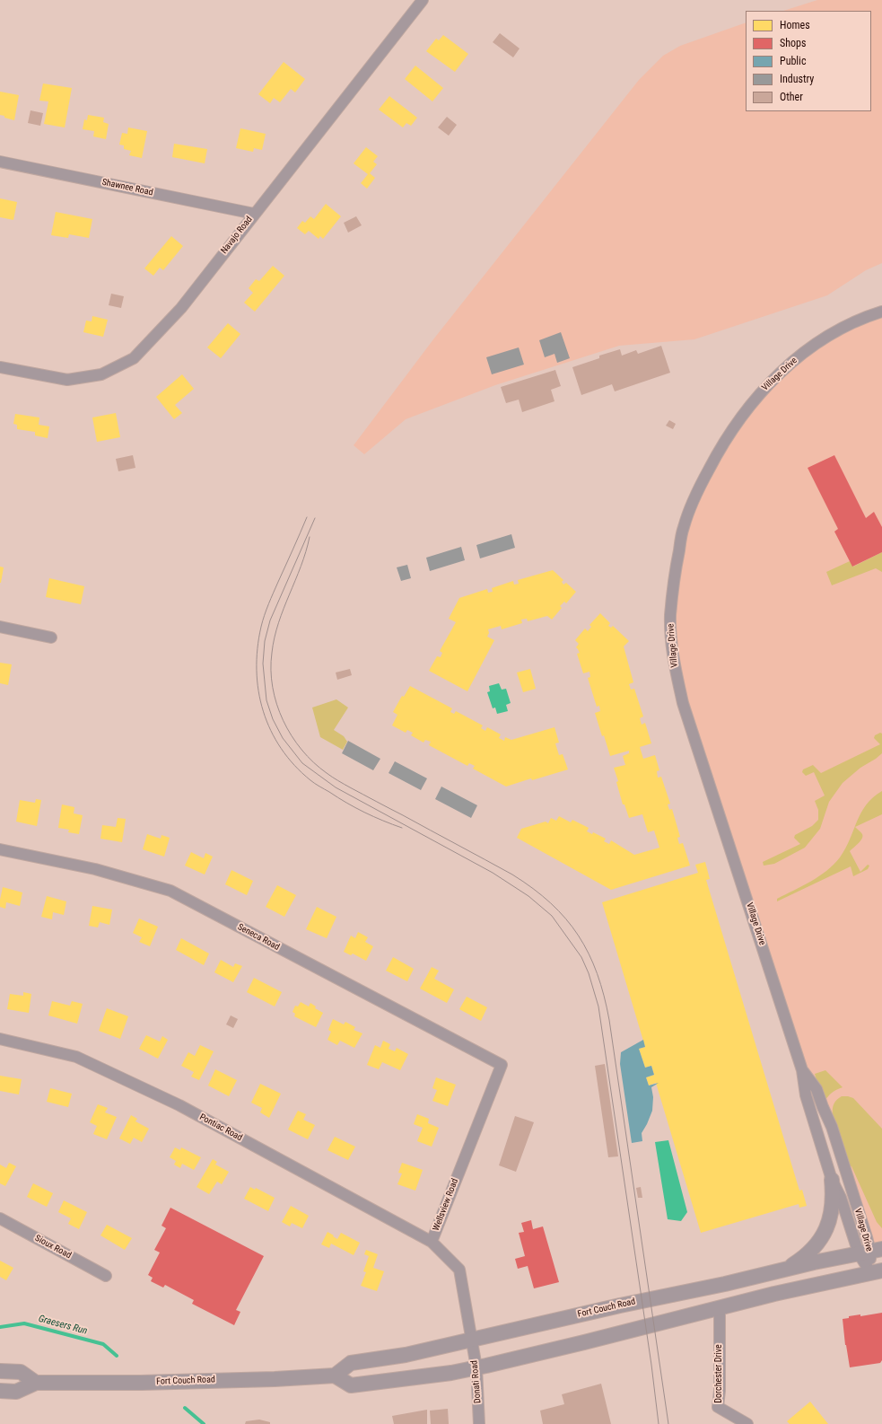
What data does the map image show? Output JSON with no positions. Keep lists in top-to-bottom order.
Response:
{
  "streets": {
    "street": [
      "Shawnee Road",
      "Navajo Road",
      "Village Drive",
      "Seneca Road",
      "Pontiac Road",
      "Wellsview Road",
      "Sioux Road",
      "Fort Couch Road",
      "Dorchester Drive",
      "Donati Road"
    ]
  },
  "crossings": [
    ["Shawnee Road", "Navajo Road"],
    ["Village Drive", "Fort Couch Road"],
    ["Seneca Road", "Wellsview Road"],
    ["Pontiac Road", "Wellsview Road"],
    ["Wellsview Road", "Fort Couch Road"],
    ["Wellsview Road", "Donati Road"],
    ["Fort Couch Road", "Donati Road"]
  ],
  "water": ["Graesers Run"],
  "legend": [
    "Homes",
    "Shops",
    "Public",
    "Industry",
    "Other"
  ]
}
